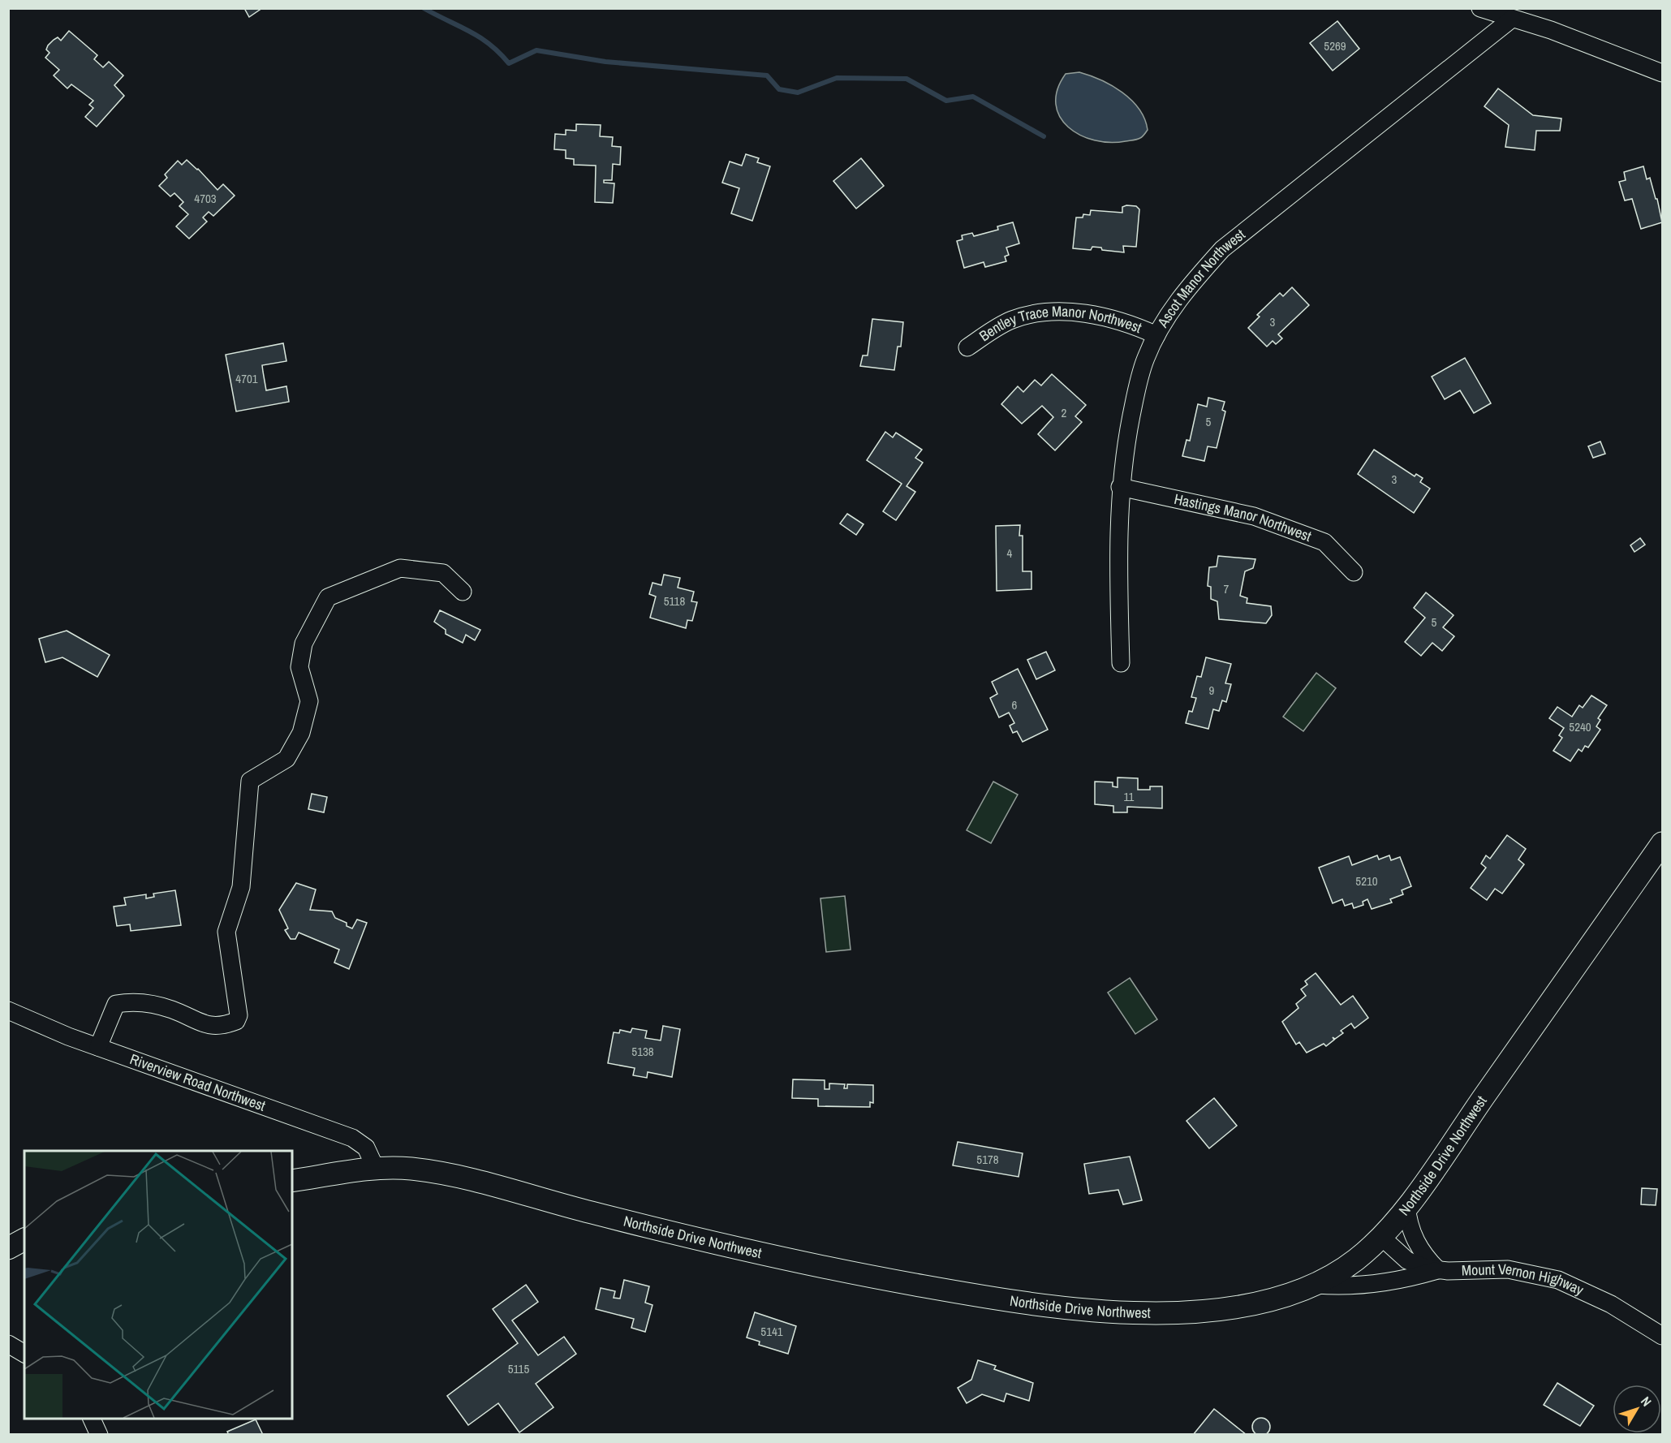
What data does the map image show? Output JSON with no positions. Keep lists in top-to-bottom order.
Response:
{
  "streets": {
    "main road": ["Northside Drive Northwest"],
    "street": [
      "Ascot Manor Northwest",
      "Bentley Trace Manor Northwest",
      "Hastings Manor Northwest",
      "Riverview Road Northwest",
      "Mount Vernon Highway"
    ]
  },
  "crossings": [
    ["Ascot Manor Northwest", "Bentley Trace Manor Northwest"],
    ["Ascot Manor Northwest", "Hastings Manor Northwest"],
    ["Riverview Road Northwest", "Northside Drive Northwest"],
    ["Northside Drive Northwest", "Mount Vernon Highway"]
  ],
  "house_numbers": [
    "5269",
    "4703",
    "3",
    "4701",
    "2",
    "5",
    "3",
    "4",
    "7",
    "5118",
    "5",
    "9",
    "6",
    "5240",
    "11",
    "5210",
    "5138",
    "5178",
    "5141",
    "5115"
  ],
  "north": "top right"
}
